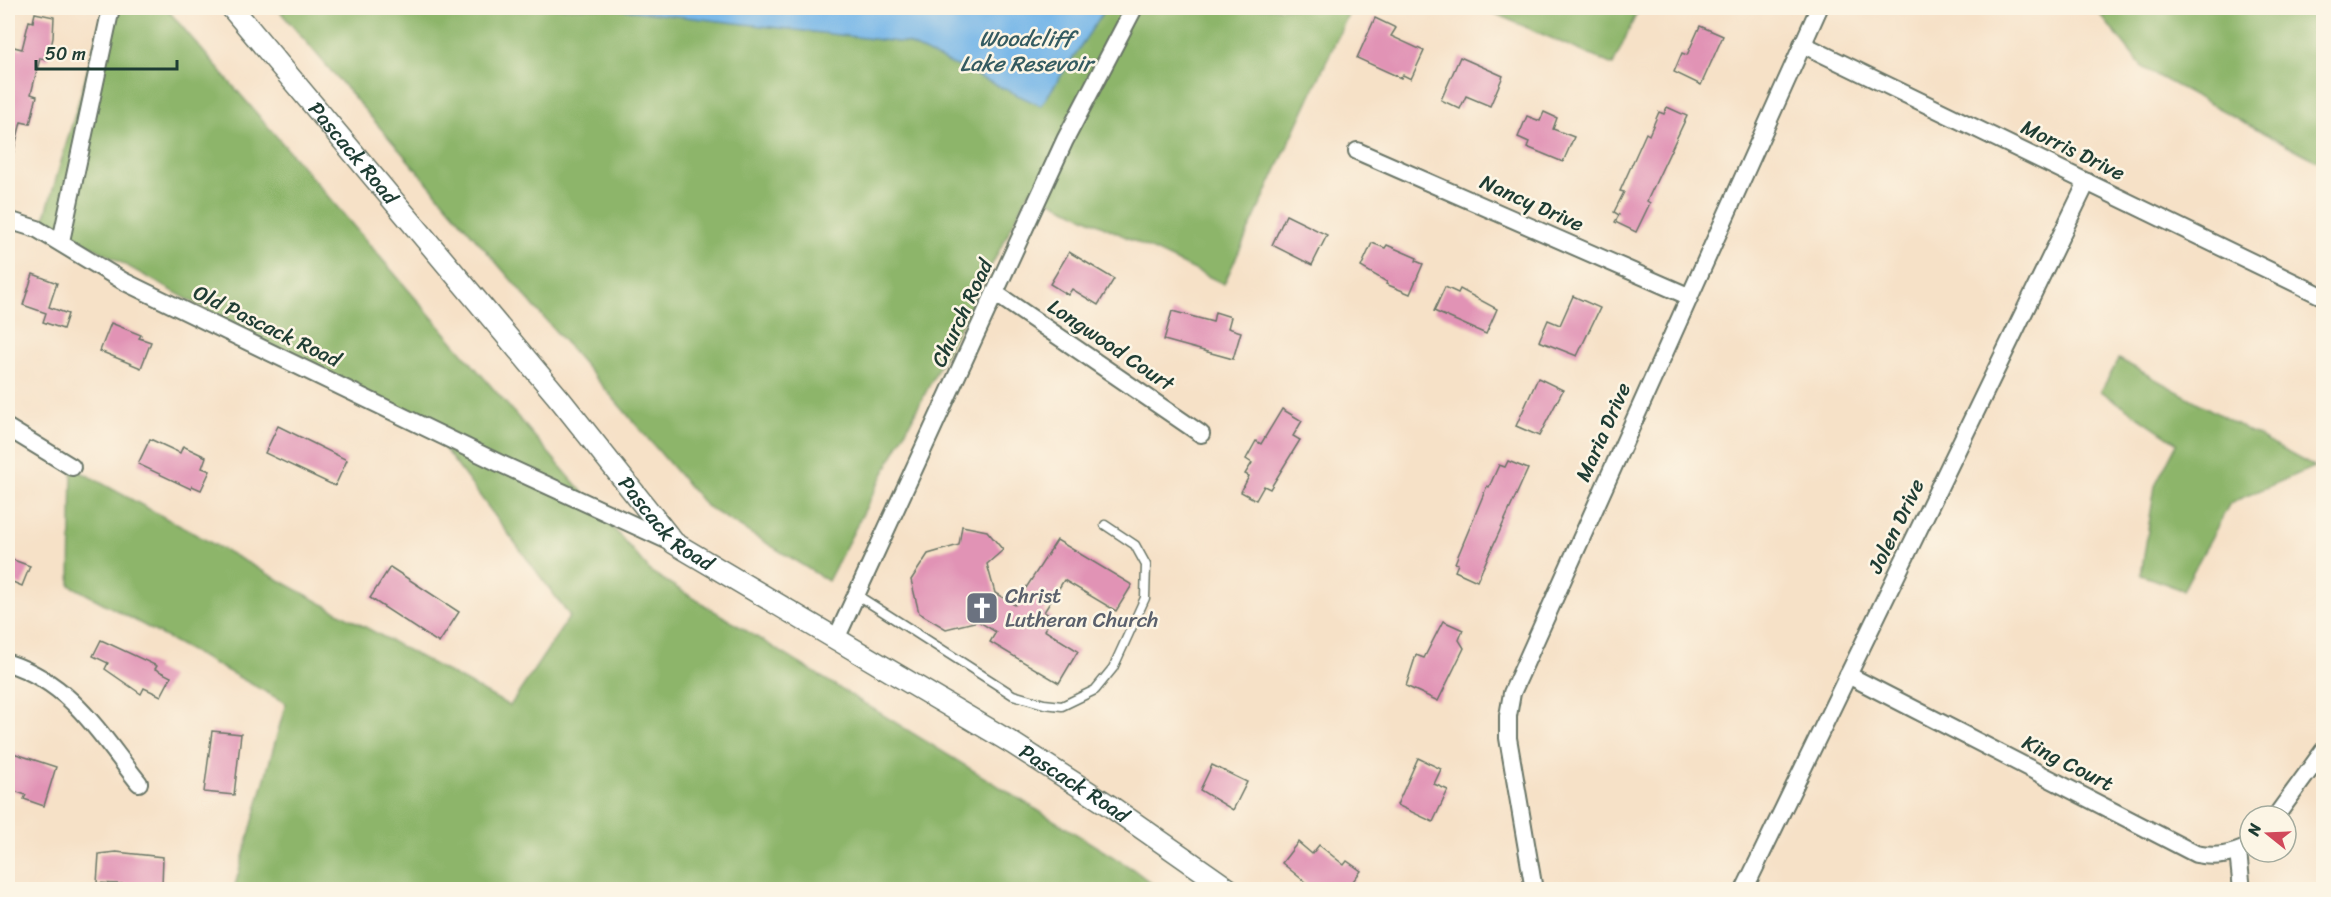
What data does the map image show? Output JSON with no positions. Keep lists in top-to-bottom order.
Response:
{
  "streets": {
    "street": [
      "Morris Drive",
      "Pascack Road",
      "Nancy Drive",
      "Church Road",
      "Old Pascack Road",
      "Longwood Court",
      "Maria Drive",
      "Jolen Drive",
      "King Court"
    ]
  },
  "crossings": [
    ["Morris Drive", "Maria Drive"],
    ["Morris Drive", "Jolen Drive"],
    ["Pascack Road", "Church Road"],
    ["Pascack Road", "Old Pascack Road"],
    ["Nancy Drive", "Maria Drive"],
    ["Church Road", "Longwood Court"],
    ["Jolen Drive", "King Court"]
  ],
  "water": ["Woodcliff Lake Resevoir"],
  "places": {
    "church": ["Christ Lutheran Church"]
  },
  "scale_bar": "50 m",
  "north": "left"
}
